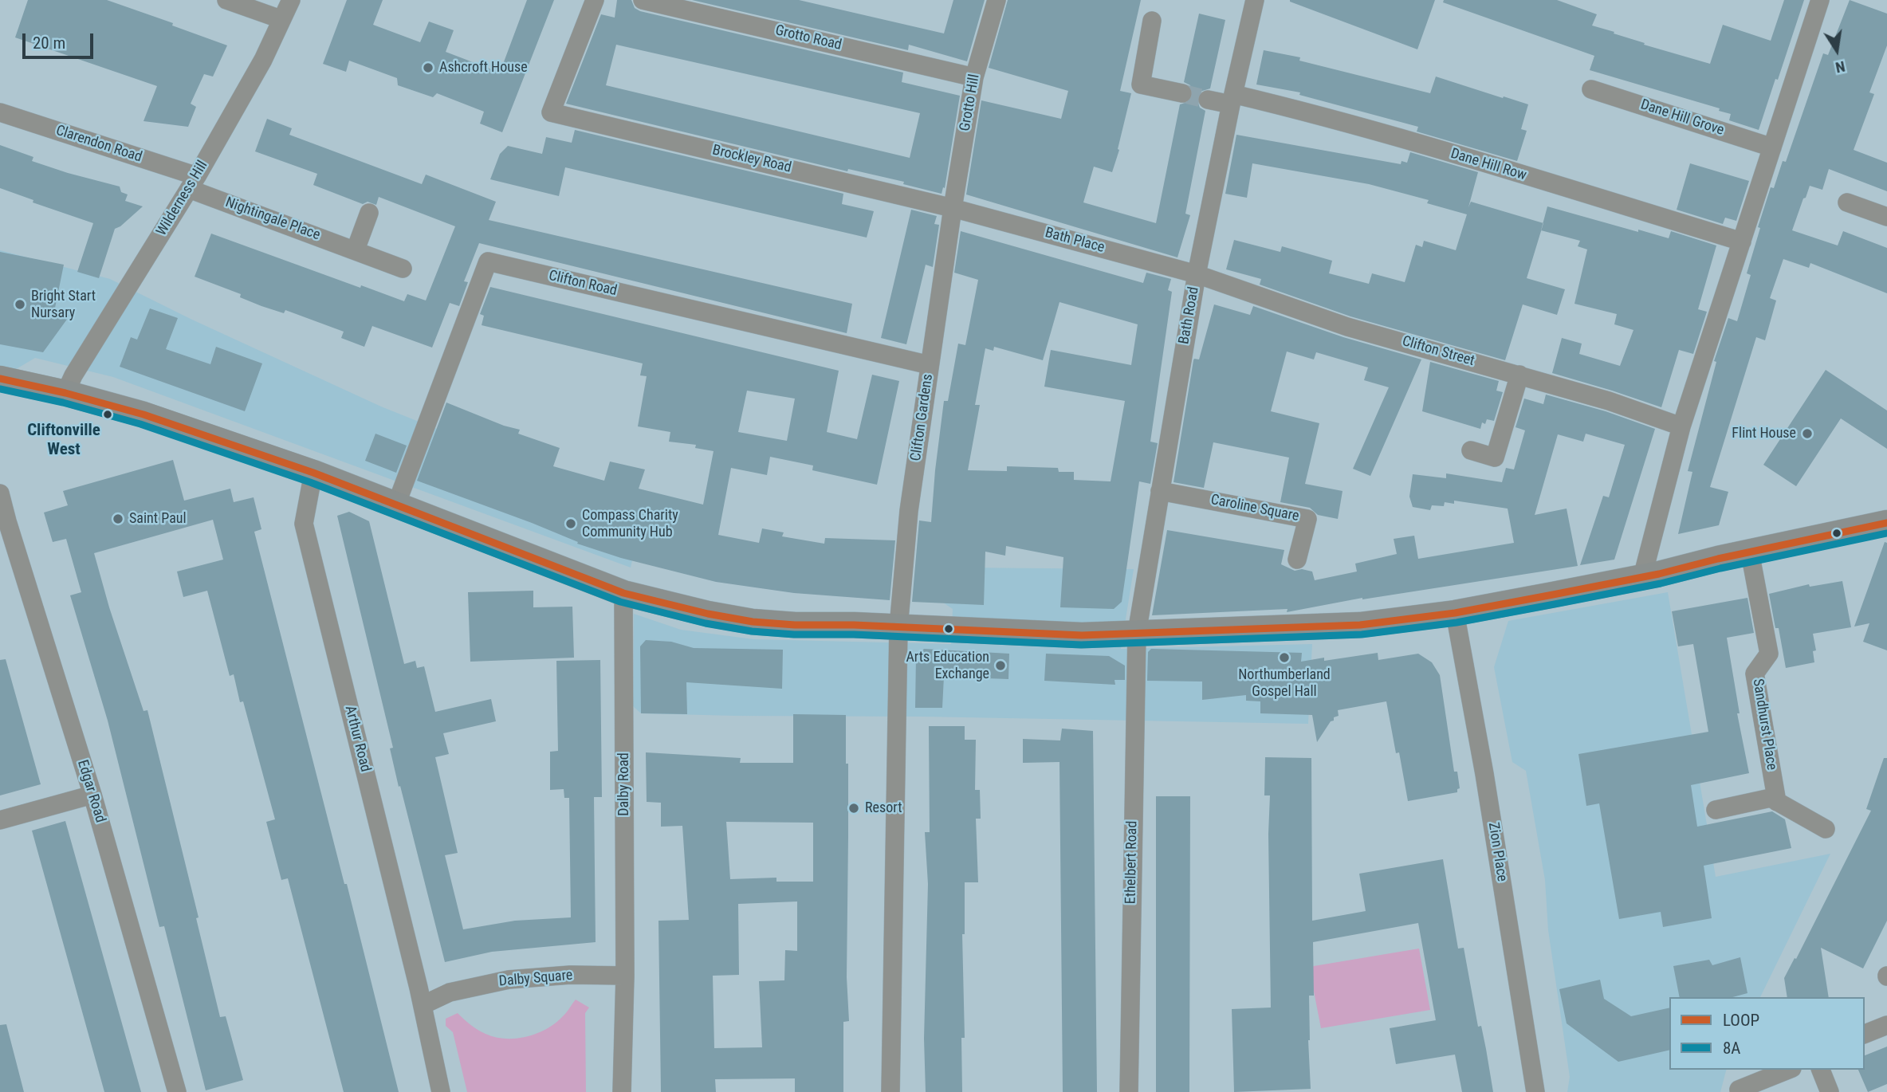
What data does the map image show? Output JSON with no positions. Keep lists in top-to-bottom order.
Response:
{
  "streets": {
    "street": [
      "Grotto Road",
      "Grotto Hill",
      "Dane Hill Grove",
      "Clarendon Road",
      "Brockley Road",
      "Dane Hill Row",
      "Wilderness Hill",
      "Nightingale Place",
      "Bath Place",
      "Clifton Road",
      "Bath Road",
      "Clifton Street",
      "Clifton Gardens",
      "Caroline Square",
      "Sandhurst Place",
      "Arthur Road",
      "Dalby Road",
      "Edgar Road",
      "Zion Place",
      "Ethelbert Road",
      "Dalby Square"
    ]
  },
  "crossings": [
    ["Grotto Road", "Grotto Hill"],
    ["Grotto Hill", "Brockley Road"],
    ["Grotto Hill", "Bath Place"],
    ["Grotto Hill", "Clifton Gardens"],
    ["Clarendon Road", "Wilderness Hill"],
    ["Clarendon Road", "Nightingale Place"],
    ["Brockley Road", "Bath Place"],
    ["Brockley Road", "Clifton Gardens"],
    ["Dane Hill Row", "Bath Road"],
    ["Wilderness Hill", "Nightingale Place"],
    ["Bath Place", "Bath Road"],
    ["Bath Place", "Clifton Street"],
    ["Bath Place", "Clifton Gardens"],
    ["Clifton Road", "Clifton Gardens"],
    ["Bath Road", "Clifton Street"],
    ["Bath Road", "Caroline Square"],
    ["Bath Road", "Ethelbert Road"],
    ["Arthur Road", "Dalby Square"],
    ["Dalby Road", "Dalby Square"]
  ],
  "districts": ["Cliftonville West"],
  "places": [
    "Ashcroft House",
    "Bright Start Nursary",
    "Flint House",
    "Saint Paul",
    "Compass Charity Community Hub",
    "Northumberland Gospel Hall",
    "Arts Education Exchange",
    "Resort"
  ],
  "lines": ["transit line LOOP", "transit line 8A"],
  "legend": ["LOOP", "8A"],
  "scale_bar": "20 m",
  "north": "bottom"
}
